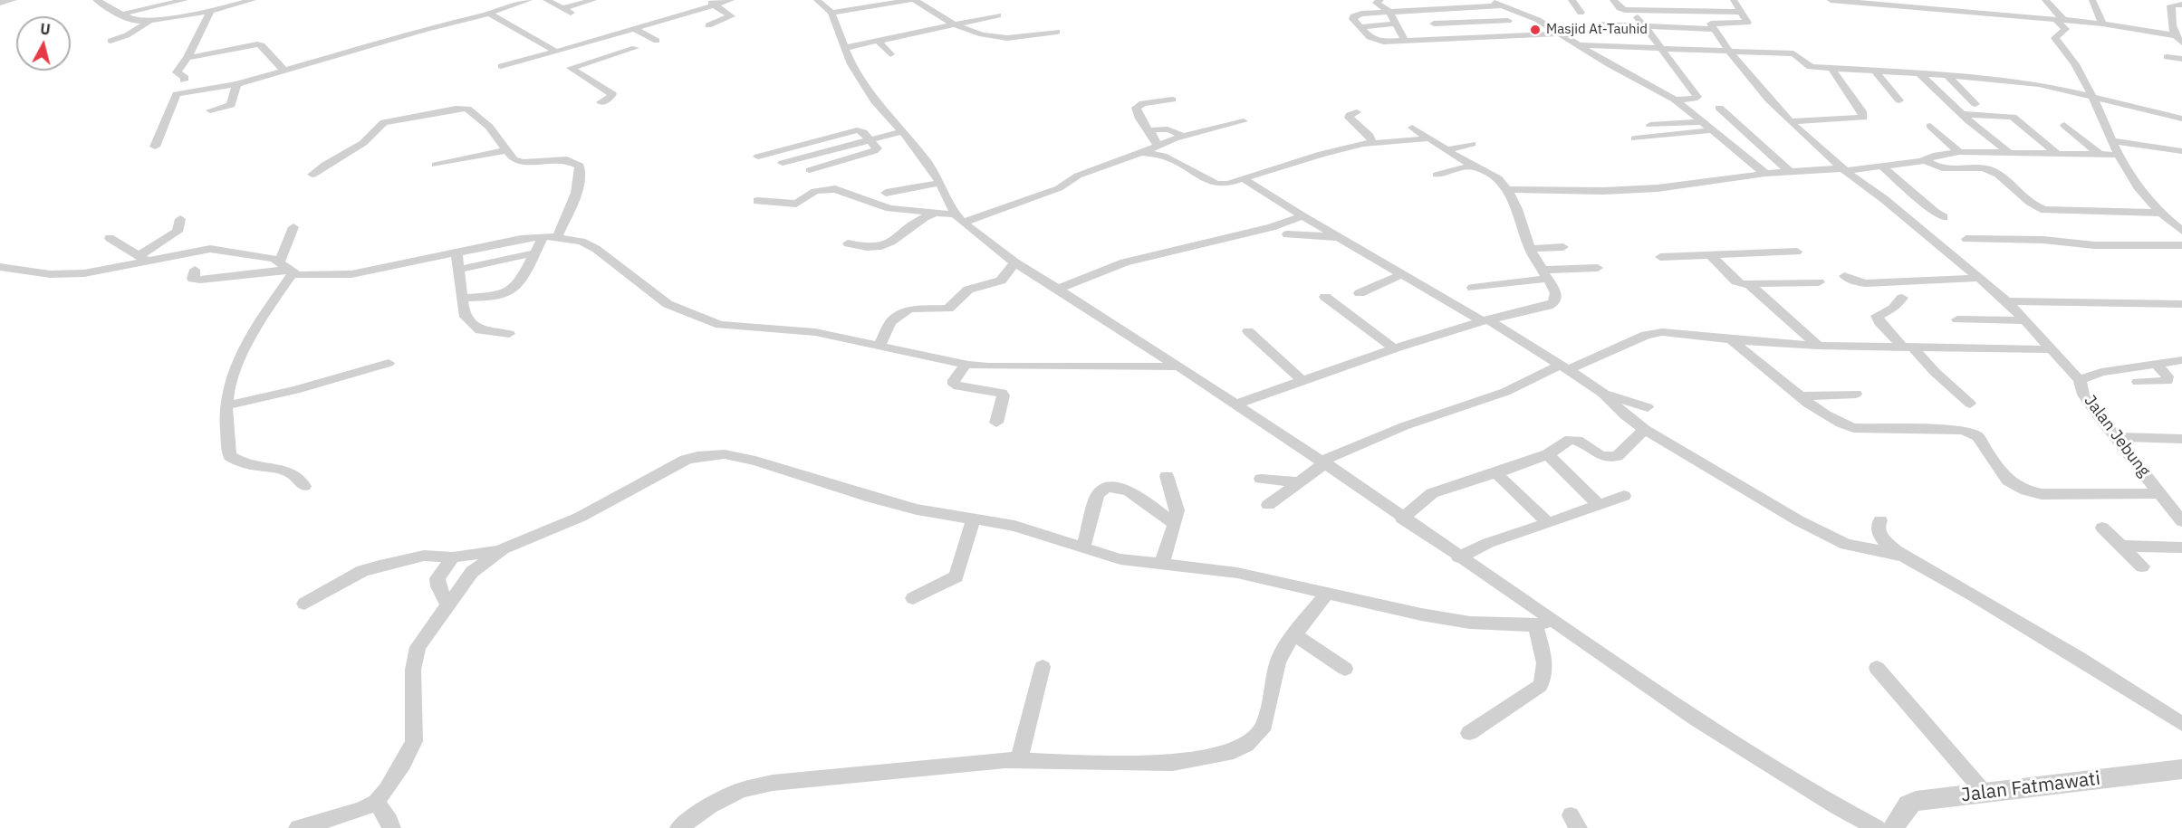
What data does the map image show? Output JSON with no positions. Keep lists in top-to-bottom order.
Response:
{
  "streets": {
    "street": ["Jalan Jebung", "Jalan Fatmawati"]
  },
  "places": ["Masjid At-Tauhid"],
  "north": "top"
}
